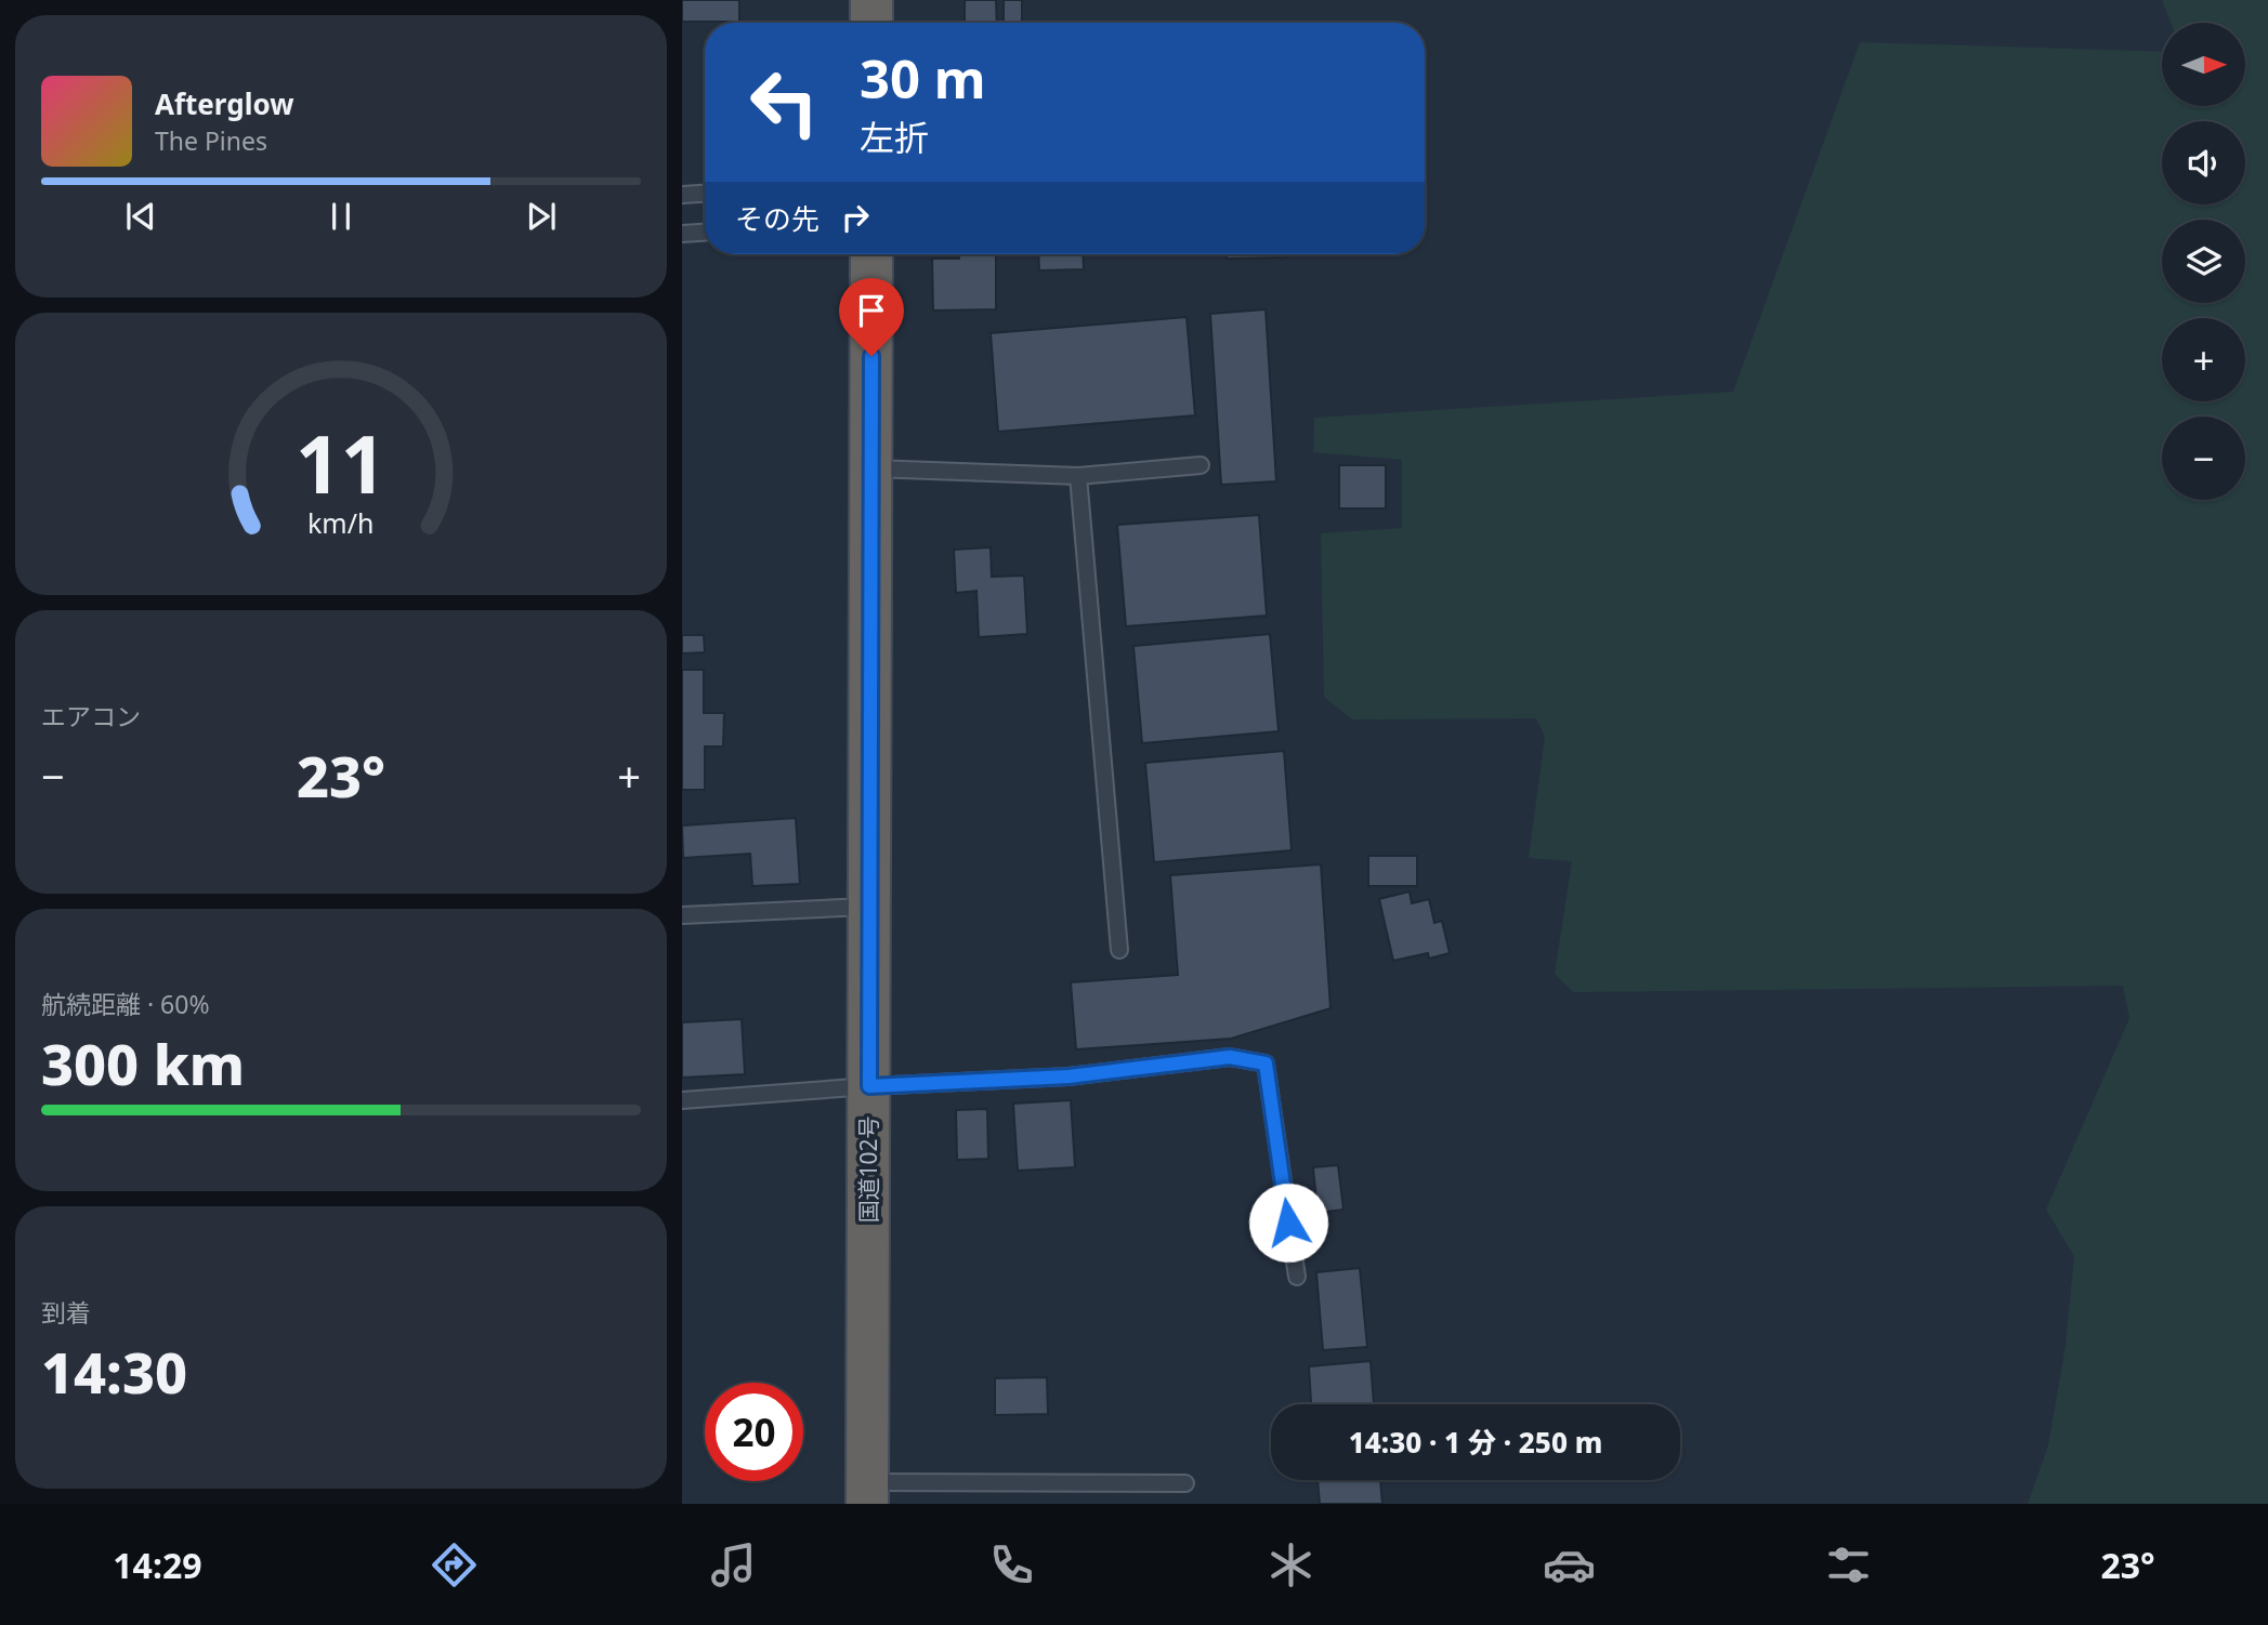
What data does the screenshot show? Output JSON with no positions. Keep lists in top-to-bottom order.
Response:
{
  "streets": {
    "highway": ["国道102号"]
  },
  "north": "right",
  "page": {
    "map_buttons": ["+", "−"],
    "turn": ["30 m", "左折"],
    "song": ["Afterglow", "The Pines"],
    "then": "その先",
    "tile": [
      "エアコン",
      ["航続距離 · 60%", "300 km"],
      ["到着", "14:30"]
    ],
    "heat": ["−", "23°", "+"],
    "limit": "20",
    "trip": "14:30 · 1 分 · 250 m",
    "tabs": ["14:29", "23°"],
    "gauge": ["11", "km/h"]
  }
}
